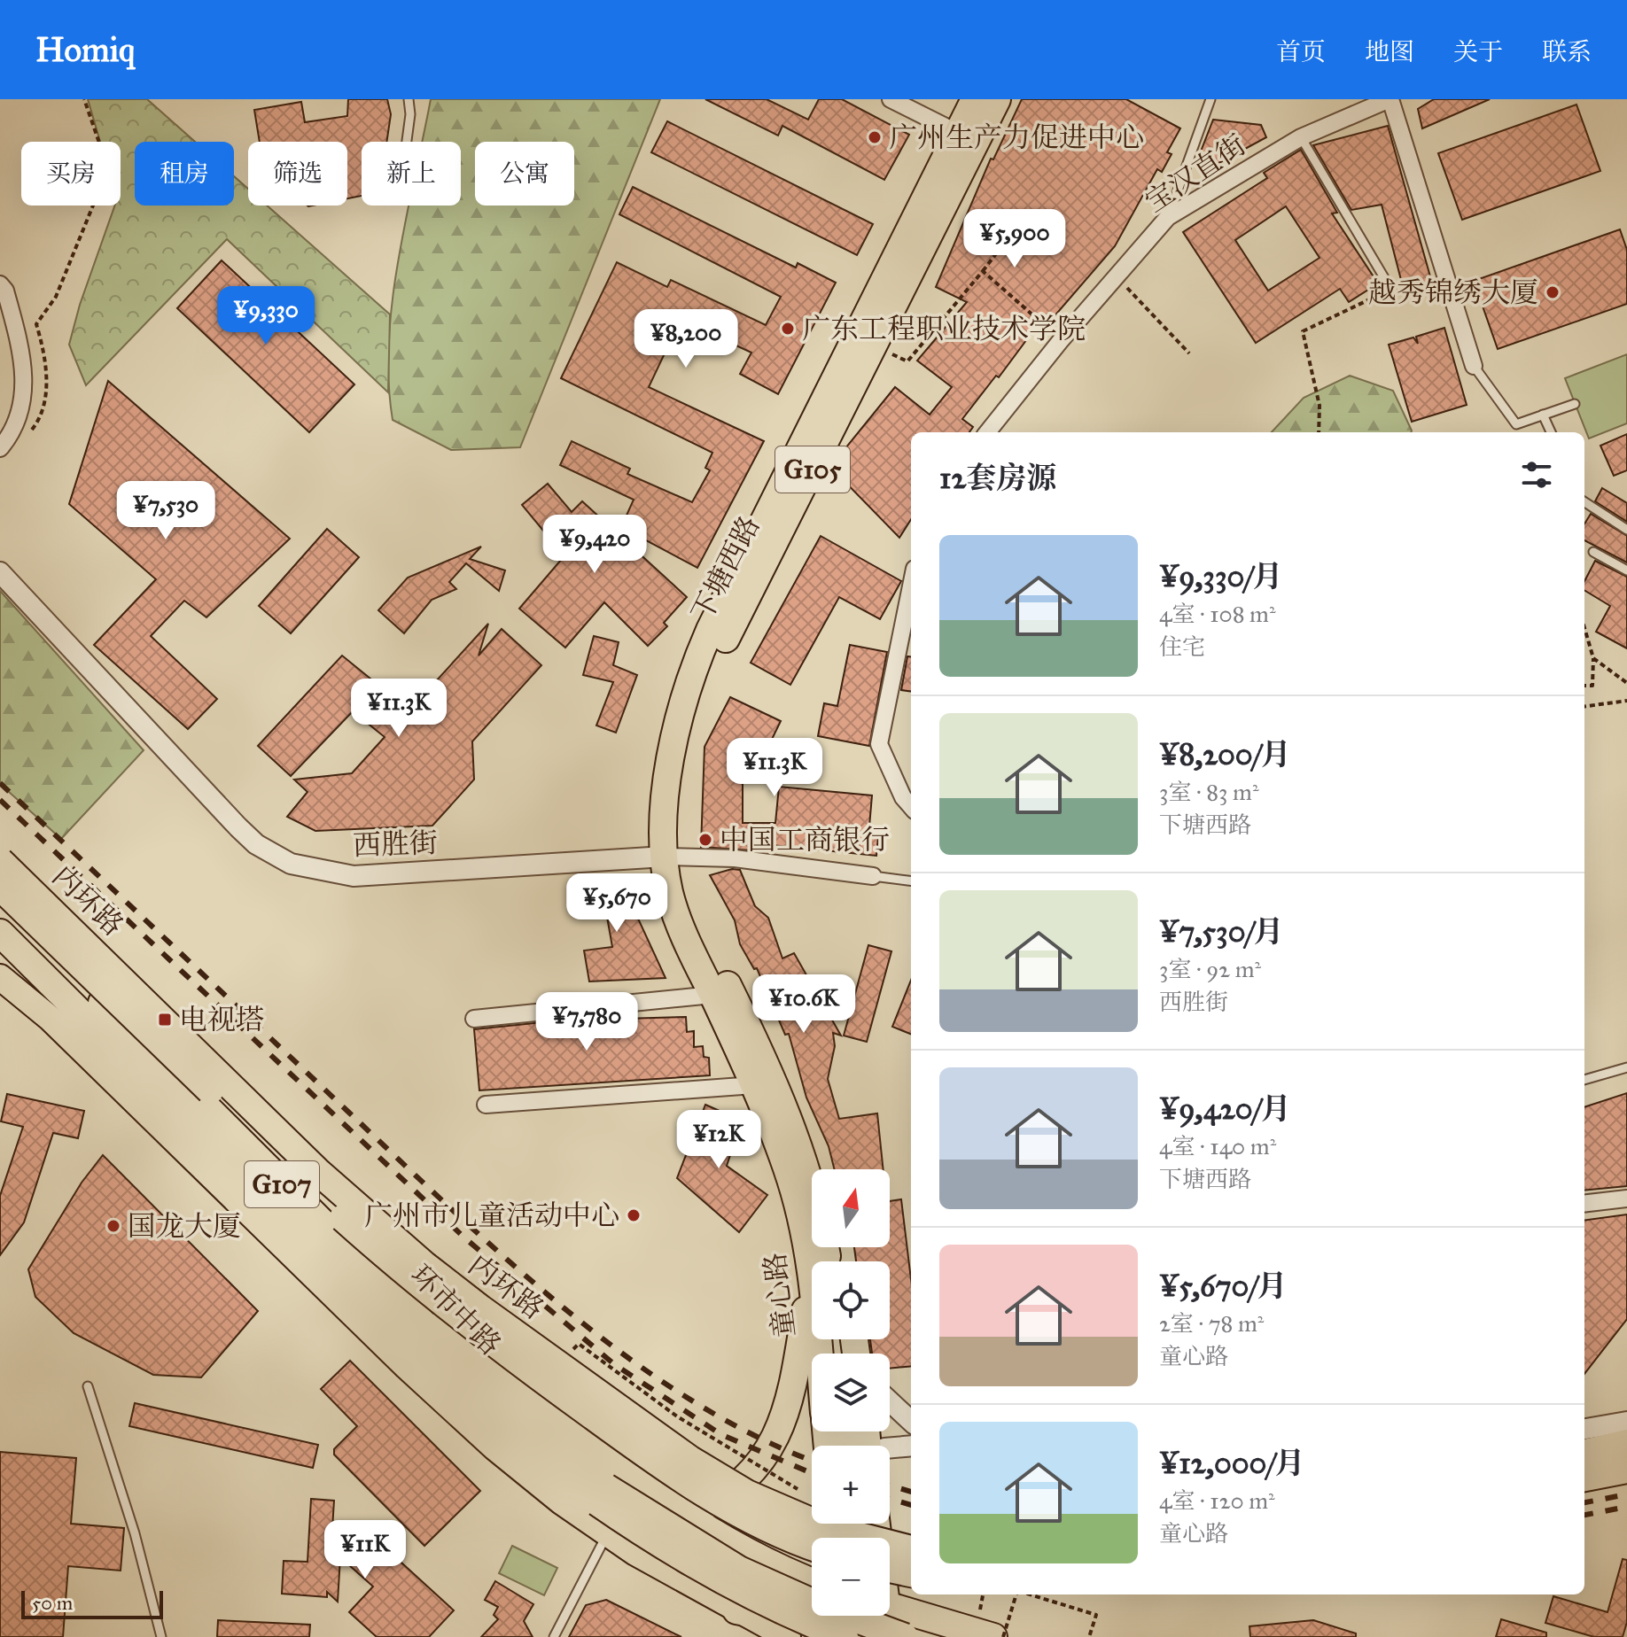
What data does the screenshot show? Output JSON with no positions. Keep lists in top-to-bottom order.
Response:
{
  "streets": {
    "highway": [
      "G105",
      "下塘西路",
      "内环路",
      "G107",
      "童心路",
      "环市中路"
    ],
    "street": ["宝汉直街", "西胜街"]
  },
  "crossings": [
    ["下塘西路", "西胜街"],
    ["下塘西路", "童心路"],
    ["西胜街", "童心路"]
  ],
  "places": {
    "other": [
      "广州生产力促进中心",
      "越秀锦绣大厦",
      "广东工程职业技术学院",
      "中国工商银行",
      "广州市儿童活动中心",
      "国龙大厦"
    ],
    "transit": ["电视塔"]
  },
  "scale_bar": "50 m",
  "north": "top",
  "page": {
    "header": "Homiq",
    "nav": [
      "首页",
      "地图",
      "关于",
      "联系"
    ],
    "chip": [
      "买房",
      "租房",
      "筛选",
      "新上",
      "公寓"
    ],
    "price": [
      "¥5,900",
      "¥9,330",
      "¥8,200",
      "¥7,530",
      "¥9,420",
      "¥11.3K",
      "¥11.3K",
      "¥5,670",
      "¥10.6K",
      "¥7,780",
      "¥12K",
      "¥11K"
    ],
    "heading": "12套房源",
    "list": [
      {
        "name": "¥9,330/月",
        "note": "4室 · 108 m² · 住宅"
      },
      {
        "name": "¥8,200/月",
        "note": "3室 · 83 m² · 下塘西路"
      },
      {
        "name": "¥7,530/月",
        "note": "3室 · 92 m² · 西胜街"
      },
      {
        "name": "¥9,420/月",
        "note": "4室 · 140 m² · 下塘西路"
      },
      {
        "name": "¥5,670/月",
        "note": "2室 · 78 m² · 童心路"
      },
      {
        "name": "¥12,000/月",
        "note": "4室 · 120 m² · 童心路"
      }
    ],
    "map_buttons": ["+", "−"],
    "scale": "50 m"
  }
}
